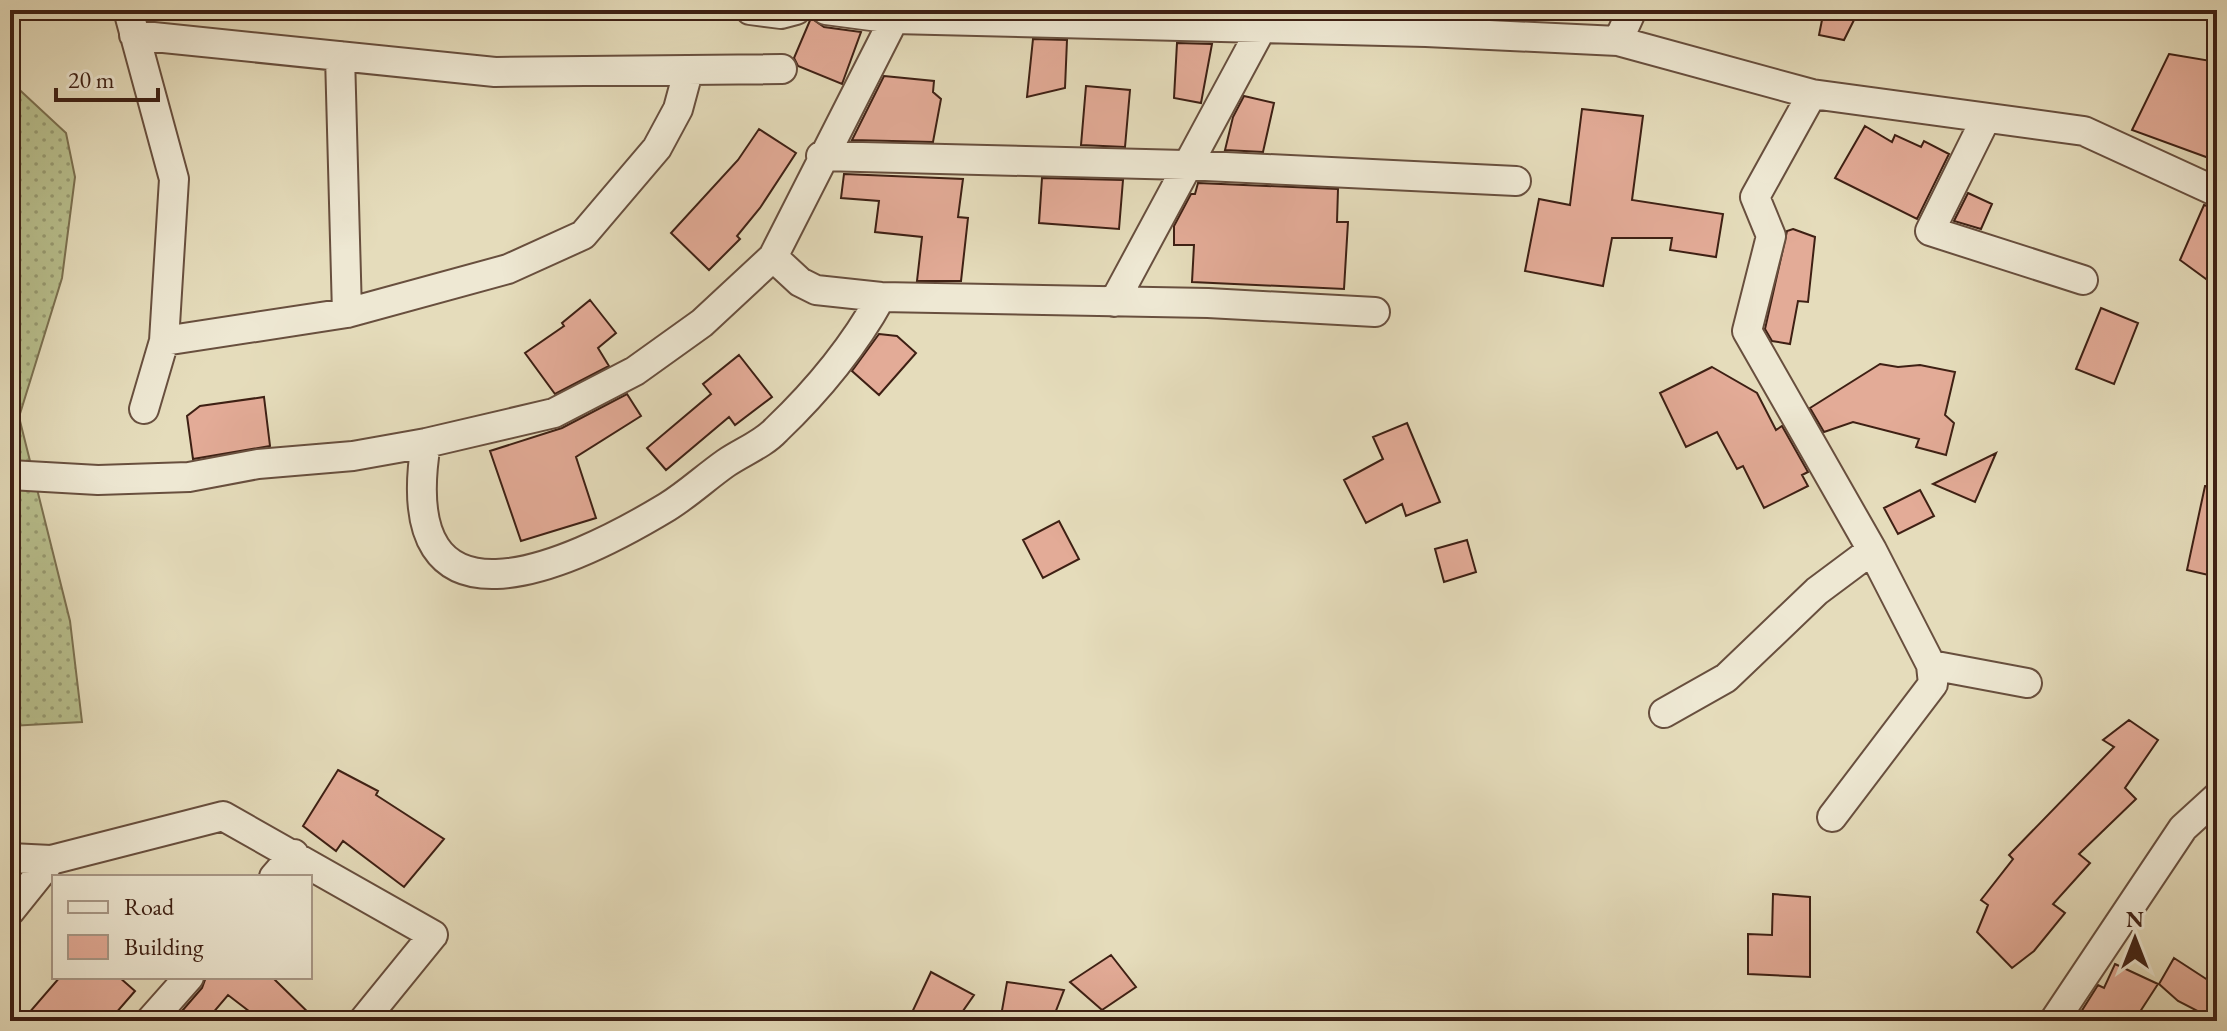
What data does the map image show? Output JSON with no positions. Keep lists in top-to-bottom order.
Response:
{
  "legend": ["Road", "Building"],
  "scale_bar": "20 m",
  "north": "top"
}
